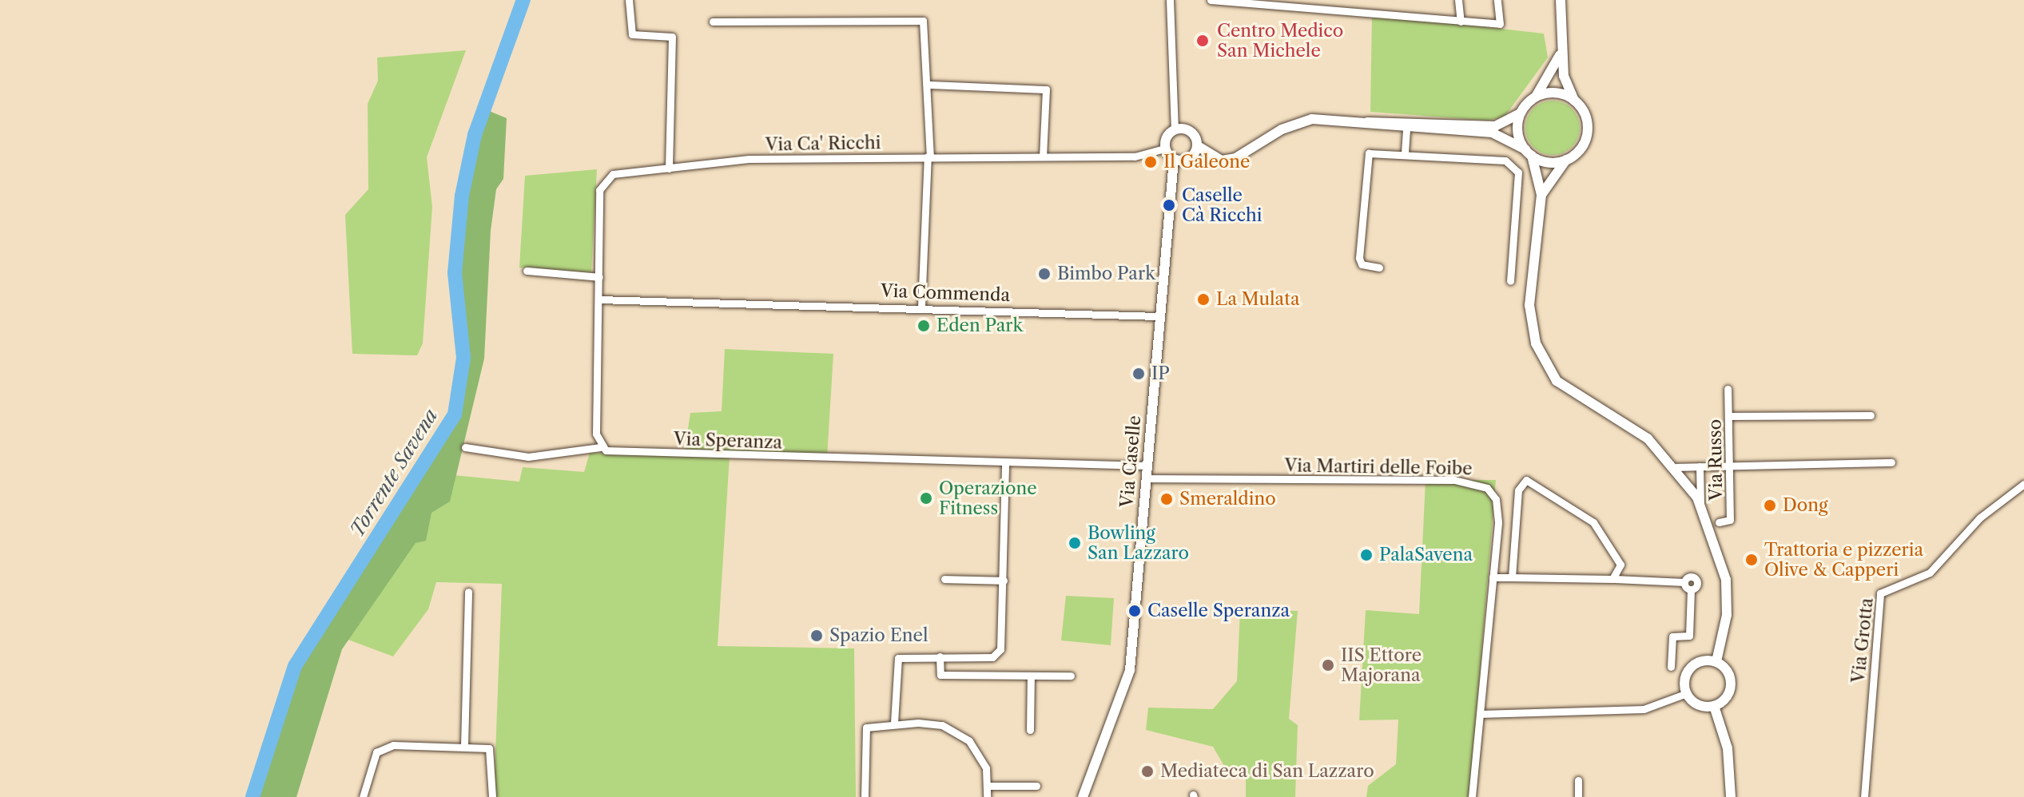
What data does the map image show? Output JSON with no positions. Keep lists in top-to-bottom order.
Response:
{
  "streets": {
    "street": [
      "Via Ca' Ricchi",
      "Via Commenda",
      "Via Speranza",
      "Via Russo",
      "Via Caselle",
      "Via Martiri delle Foibe",
      "Via Grotta"
    ]
  },
  "crossings": [
    ["Via Ca' Ricchi", "Via Caselle"],
    ["Via Commenda", "Via Caselle"],
    ["Via Speranza", "Via Caselle"],
    ["Via Caselle", "Via Martiri delle Foibe"]
  ],
  "water": ["Torrente Savena"],
  "places": [
    "Centro Medico San Michele",
    "Il Galeone",
    "Caselle Cà Ricchi",
    "Bimbo Park",
    "La Mulata",
    "Eden Park",
    "IP",
    "Operazione Fitness",
    "Smeraldino",
    "Dong",
    "Bowling San Lazzaro",
    "PalaSavena",
    "Trattoria e pizzeria Olive & Capperi",
    "Caselle Speranza",
    "Spazio Enel",
    "IIS Ettore Majorana",
    "Mediateca di San Lazzaro"
  ]
}
